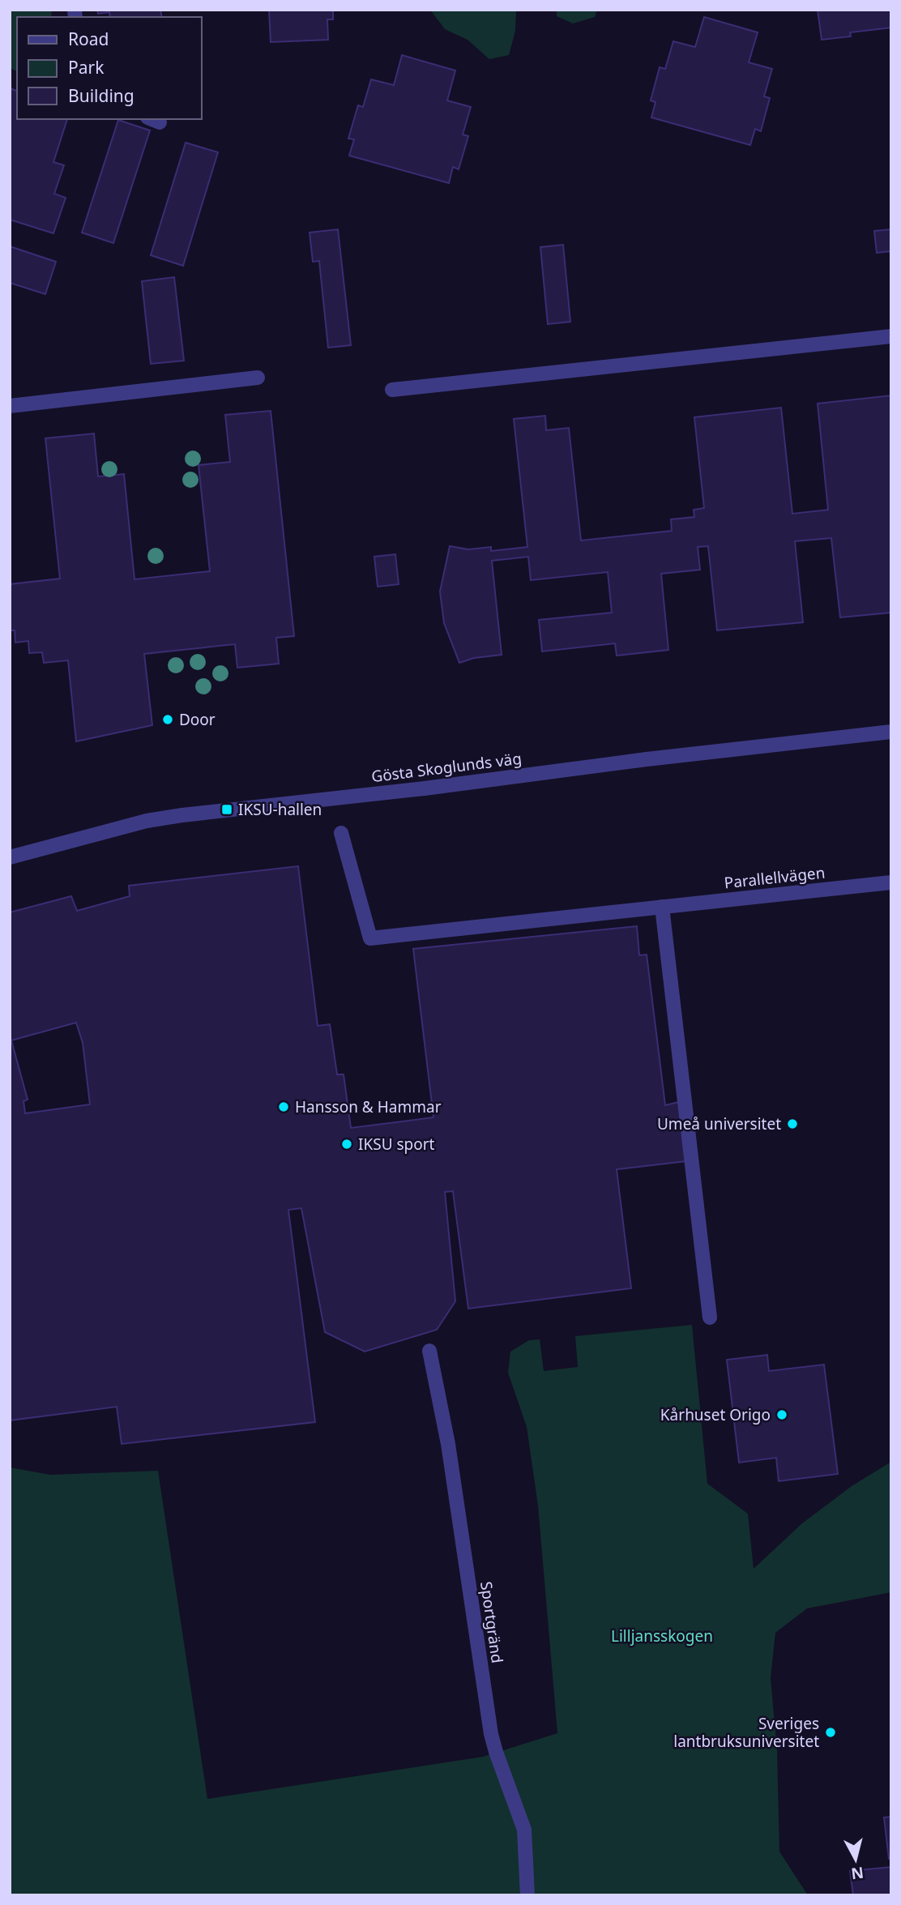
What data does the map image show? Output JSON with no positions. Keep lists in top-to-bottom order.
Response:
{
  "streets": {
    "street": ["Gösta Skoglunds väg", "Parallellvägen", "Sportgränd"]
  },
  "parks": ["Lilljansskogen"],
  "places": {
    "other": [
      "Door",
      "Hansson & Hammar",
      "Umeå universitet",
      "IKSU sport",
      "Kårhuset Origo",
      "Sveriges lantbruksuniversitet"
    ],
    "transit": ["IKSU-hallen"]
  },
  "legend": ["Road", "Park", "Building"],
  "north": "bottom"
}
